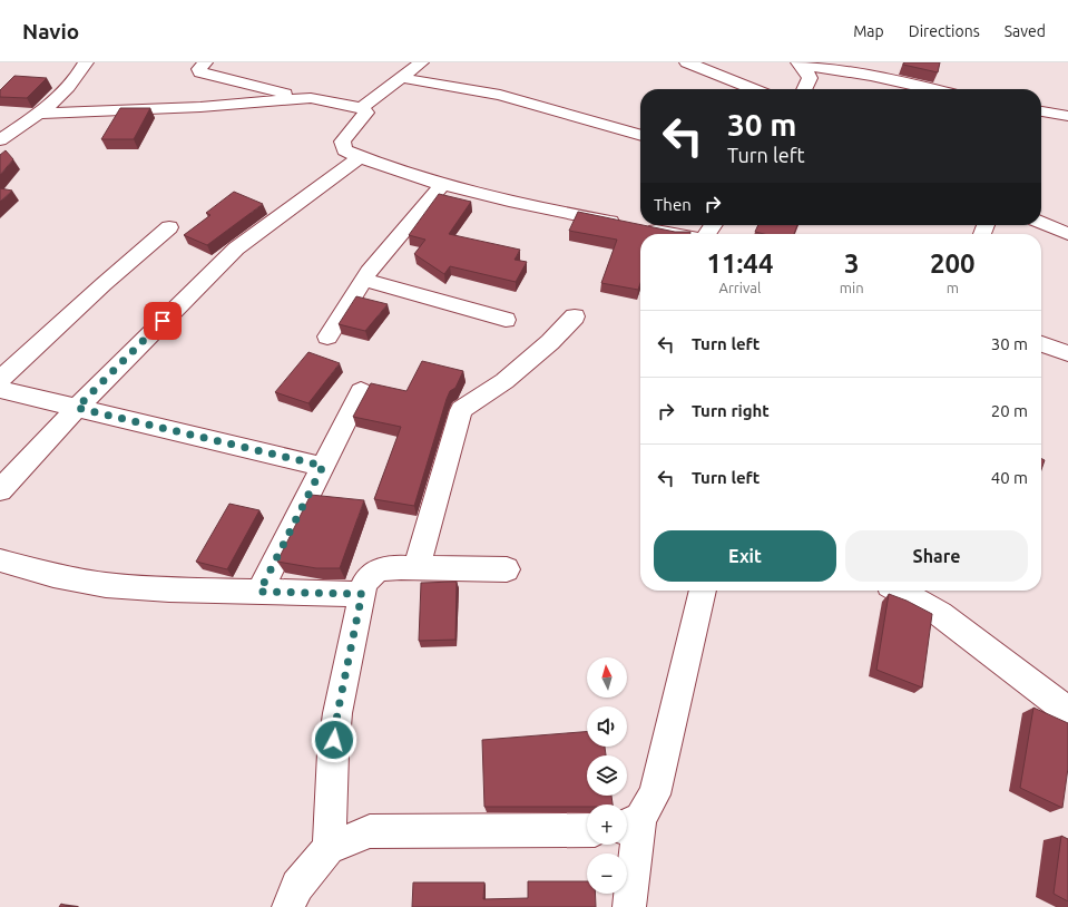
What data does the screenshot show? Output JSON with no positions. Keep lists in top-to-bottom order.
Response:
{
  "north": "top",
  "page": {
    "header": "Navio",
    "nav": ["Map", "Directions", "Saved"],
    "turn": ["30 m", "Turn left"],
    "then": "Then",
    "eta": [
      "11:44",
      "Arrival",
      "3",
      "min",
      "200",
      "m"
    ],
    "list": [
      {
        "name": "Turn left",
        "value": "30 m"
      },
      {
        "name": "Turn right",
        "value": "20 m"
      },
      {
        "name": "Turn left",
        "value": "40 m"
      }
    ],
    "buttons": ["Exit", "Share"],
    "map_buttons": ["+", "−"]
  }
}
